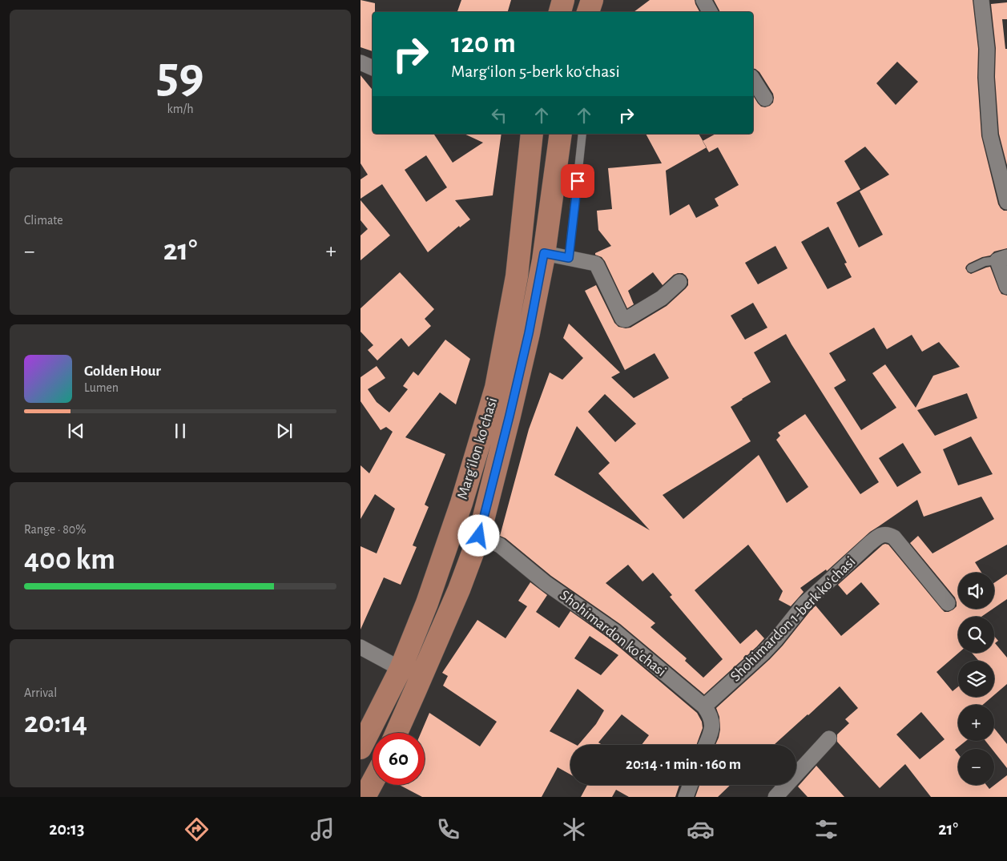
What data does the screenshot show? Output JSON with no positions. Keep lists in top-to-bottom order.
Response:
{
  "streets": {
    "main road": ["Margʻilon koʻchasi"],
    "street": ["Shohimardon 1-berk koʻchasi", "Shohimardon koʻchasi"]
  },
  "crossings": [
    ["Margʻilon koʻchasi", "Shohimardon koʻchasi"],
    ["Shohimardon 1-berk koʻchasi", "Shohimardon koʻchasi"]
  ],
  "page": {
    "tile": [
      ["59", "km/h"],
      "Climate",
      ["Range · 80%", "400 km"],
      ["Arrival", "20:14"]
    ],
    "turn": ["120 m", "Margʻilon 5-berk koʻchasi"],
    "heat": ["−", "21°", "+"],
    "song": ["Golden Hour", "Lumen"],
    "map_buttons": ["+", "−"],
    "limit": "60",
    "trip": "20:14 · 1 min · 160 m",
    "tabs": ["20:13", "21°"]
  }
}
